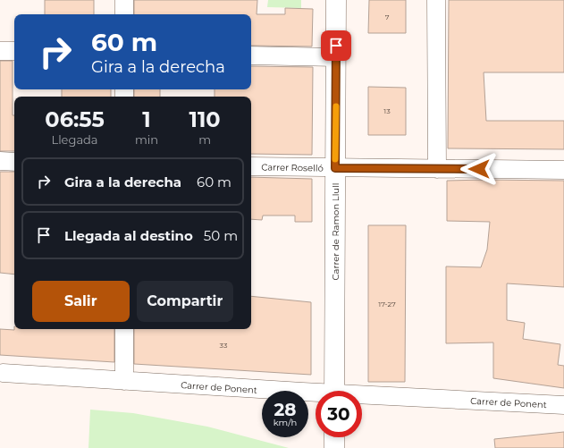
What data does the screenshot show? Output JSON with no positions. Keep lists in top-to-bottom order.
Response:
{
  "streets": {
    "street": ["Carrer Roselló", "Carrer de Ramon Llull", "Carrer de Ponent"]
  },
  "crossings": [
    ["Carrer Roselló", "Carrer de Ramon Llull"]
  ],
  "house_numbers": [
    "7",
    "13",
    "17-27",
    "33"
  ],
  "page": {
    "turn": ["60 m", "Gira a la derecha"],
    "eta": [
      "06:55",
      "Llegada",
      "1",
      "min",
      "110",
      "m"
    ],
    "list": [
      {
        "name": "Gira a la derecha",
        "value": "60 m"
      },
      {
        "name": "Llegada al destino",
        "value": "50 m"
      }
    ],
    "buttons": ["Salir", "Compartir"],
    "speed": "28 km/h",
    "limit": "30"
  }
}
